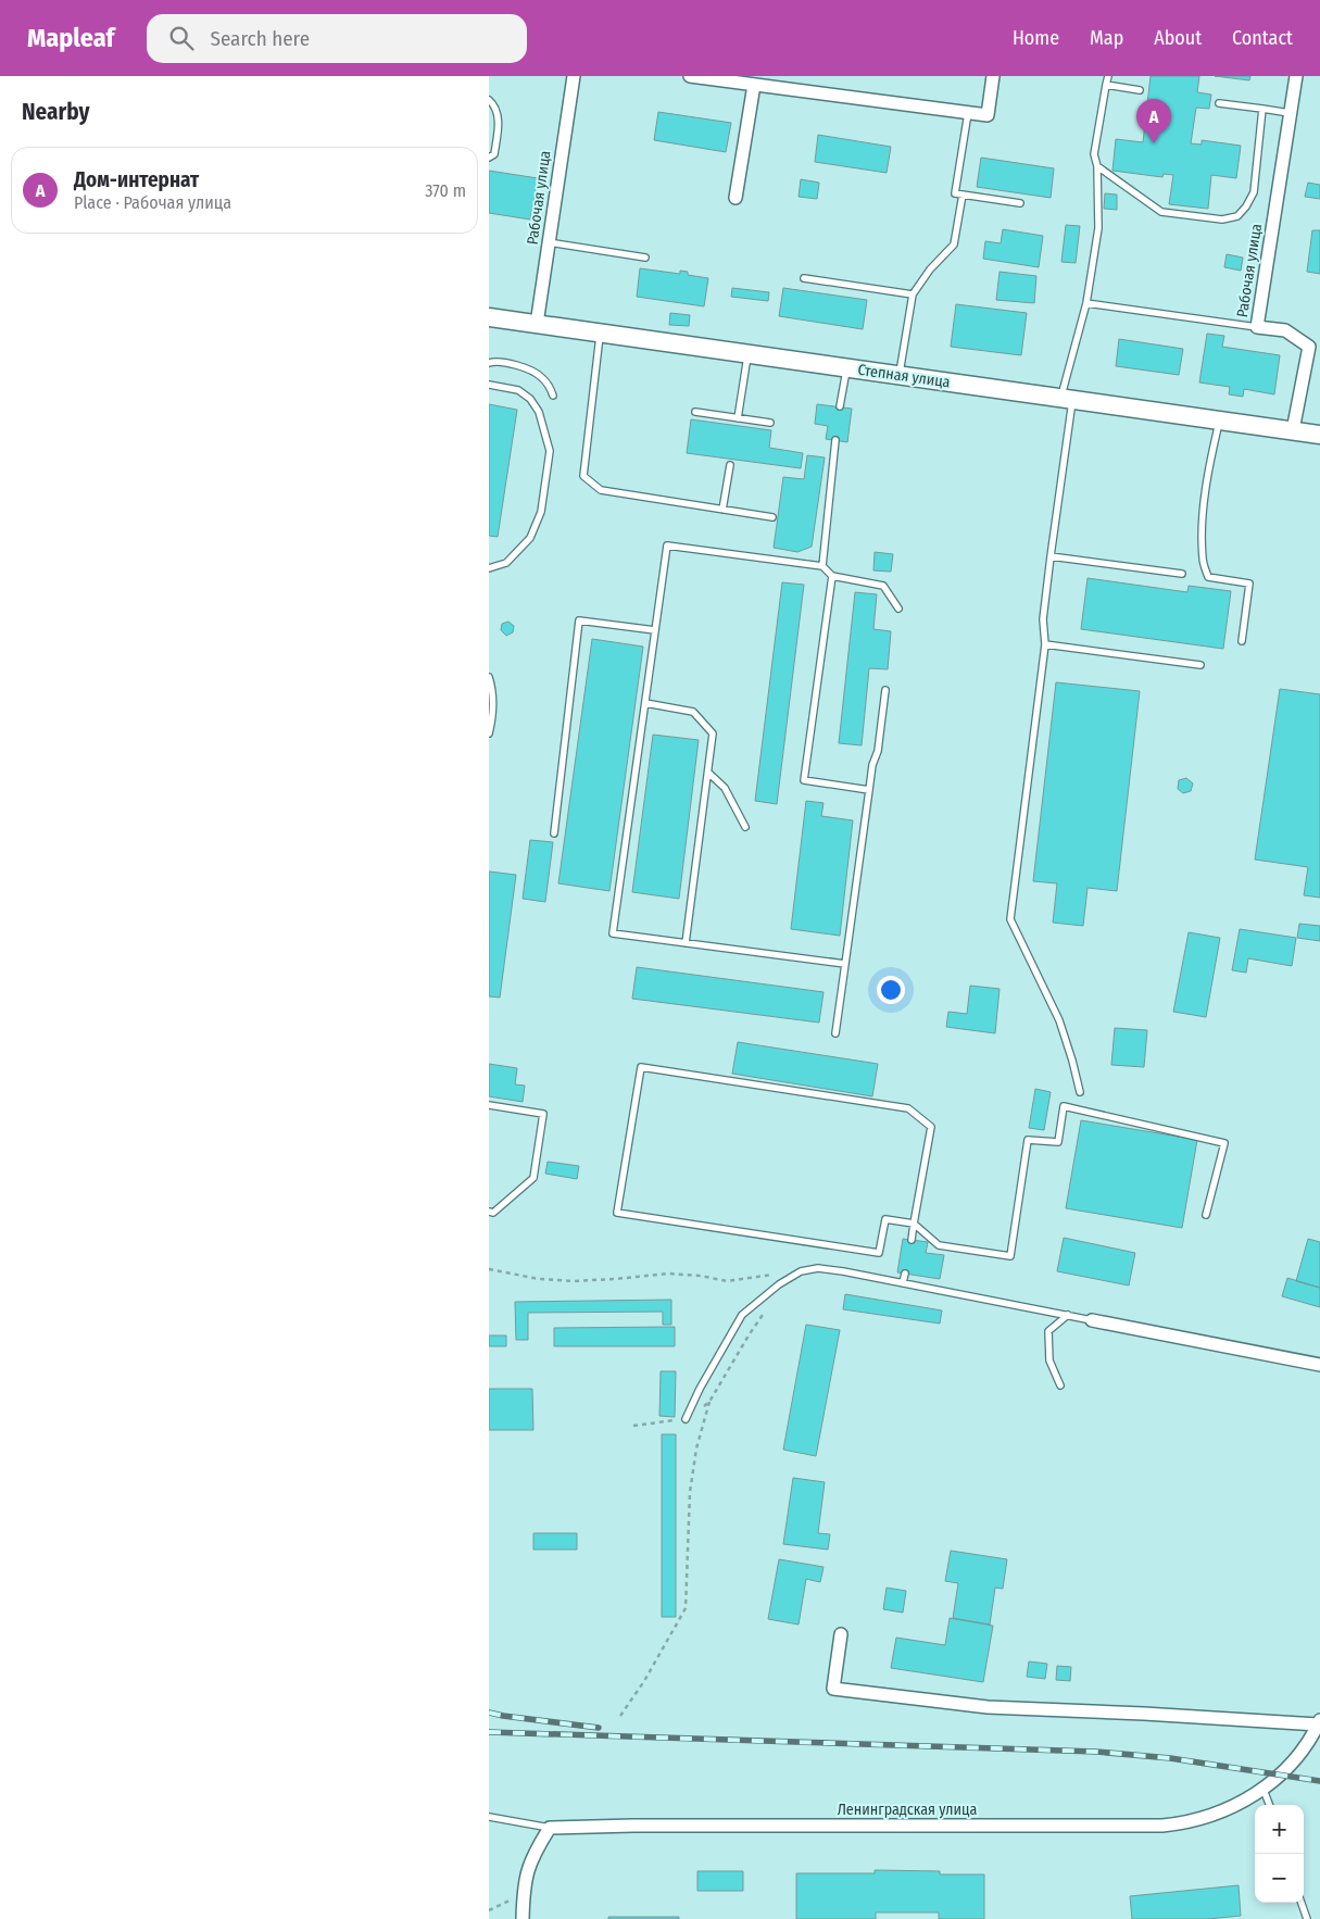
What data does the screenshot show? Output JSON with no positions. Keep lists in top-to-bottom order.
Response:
{
  "streets": {
    "street": ["Рабочая улица", "Степная улица", "Ленинградская улица"]
  },
  "crossings": [
    ["Рабочая улица", "Степная улица"]
  ],
  "page": {
    "header": "Mapleaf",
    "search": "Search here",
    "nav": [
      "Home",
      "Map",
      "About",
      "Contact"
    ],
    "heading": "Nearby",
    "pins": "A",
    "list": [
      {
        "mark": "A",
        "name": "Дом-интернат",
        "note": "Place · Рабочая улица",
        "value": "370 m"
      }
    ],
    "map_buttons": ["+", "−"]
  }
}
